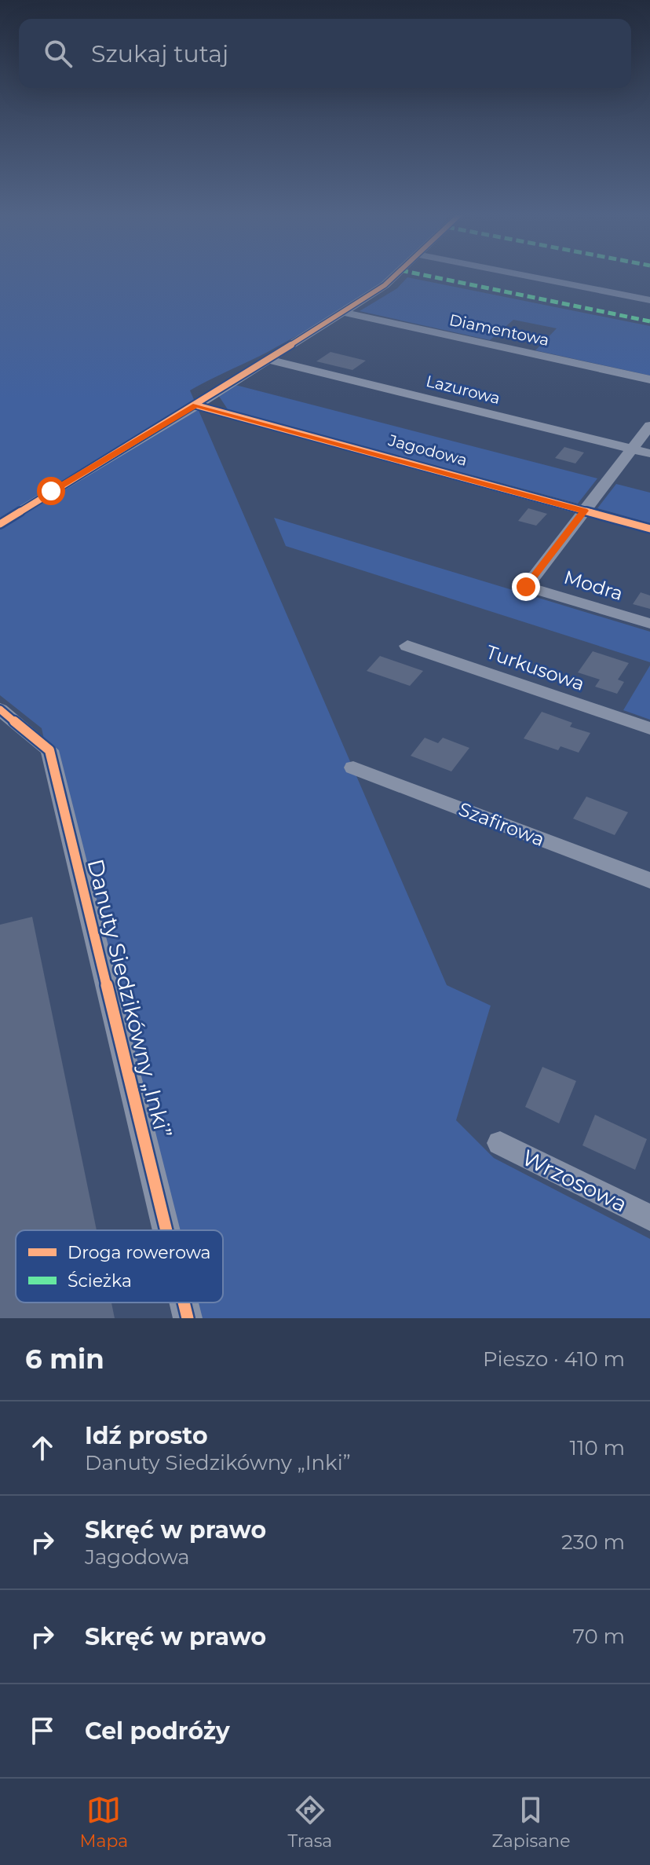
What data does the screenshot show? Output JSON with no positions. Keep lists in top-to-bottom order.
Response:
{
  "streets": {
    "street": [
      "Diamentowa",
      "Lazurowa",
      "Jagodowa",
      "Modra",
      "Turkusowa",
      "Szafirowa",
      "Danuty Siedzikówny „Inki”",
      "Wrzosowa"
    ]
  },
  "crossings": [
    ["Jagodowa", "Modra"]
  ],
  "legend": ["Droga rowerowa", "Ścieżka"],
  "page": {
    "search": "Szukaj tutaj",
    "heading": ["6 min", "Pieszo · 410 m"],
    "list": [
      ["Idź prosto", "Danuty Siedzikówny „Inki”", "110 m"],
      ["Skręć w prawo", "Jagodowa", "230 m"],
      ["Skręć w prawo", "70 m"],
      "Cel podróży"
    ],
    "nav": ["Mapa", "Trasa", "Zapisane"]
  }
}
